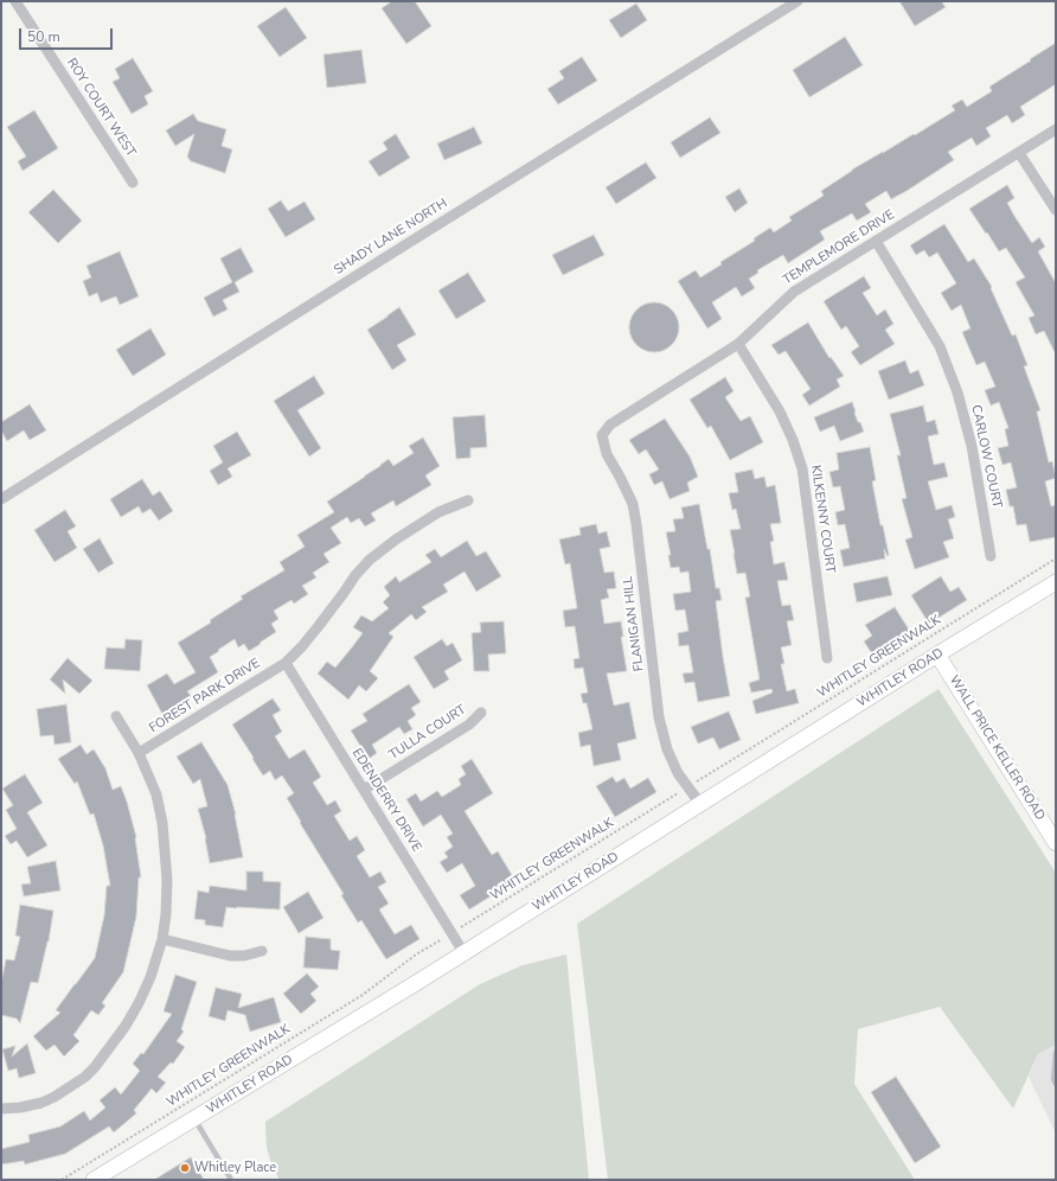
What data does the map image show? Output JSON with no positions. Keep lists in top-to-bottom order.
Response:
{
  "streets": {
    "street": [
      "ROY COURT WEST",
      "SHADY LANE NORTH",
      "TEMPLEMORE DRIVE",
      "CARLOW COURT",
      "KILKENNY COURT",
      "FLANIGAN HILL",
      "WHITLEY ROAD",
      "FOREST PARK DRIVE",
      "TULLA COURT",
      "WALL PRICE KELLER ROAD",
      "EDENDERRY DRIVE"
    ],
    "path": ["WHITLEY GREENWALK"]
  },
  "crossings": [
    ["TEMPLEMORE DRIVE", "CARLOW COURT"],
    ["TEMPLEMORE DRIVE", "KILKENNY COURT"],
    ["TEMPLEMORE DRIVE", "FLANIGAN HILL"],
    ["FLANIGAN HILL", "WHITLEY GREENWALK"],
    ["FLANIGAN HILL", "WHITLEY ROAD"],
    ["WHITLEY GREENWALK", "EDENDERRY DRIVE"],
    ["WHITLEY ROAD", "WALL PRICE KELLER ROAD"],
    ["WHITLEY ROAD", "EDENDERRY DRIVE"],
    ["FOREST PARK DRIVE", "EDENDERRY DRIVE"],
    ["TULLA COURT", "EDENDERRY DRIVE"]
  ],
  "places": ["Whitley Place"],
  "scale_bar": "50 m"
}
